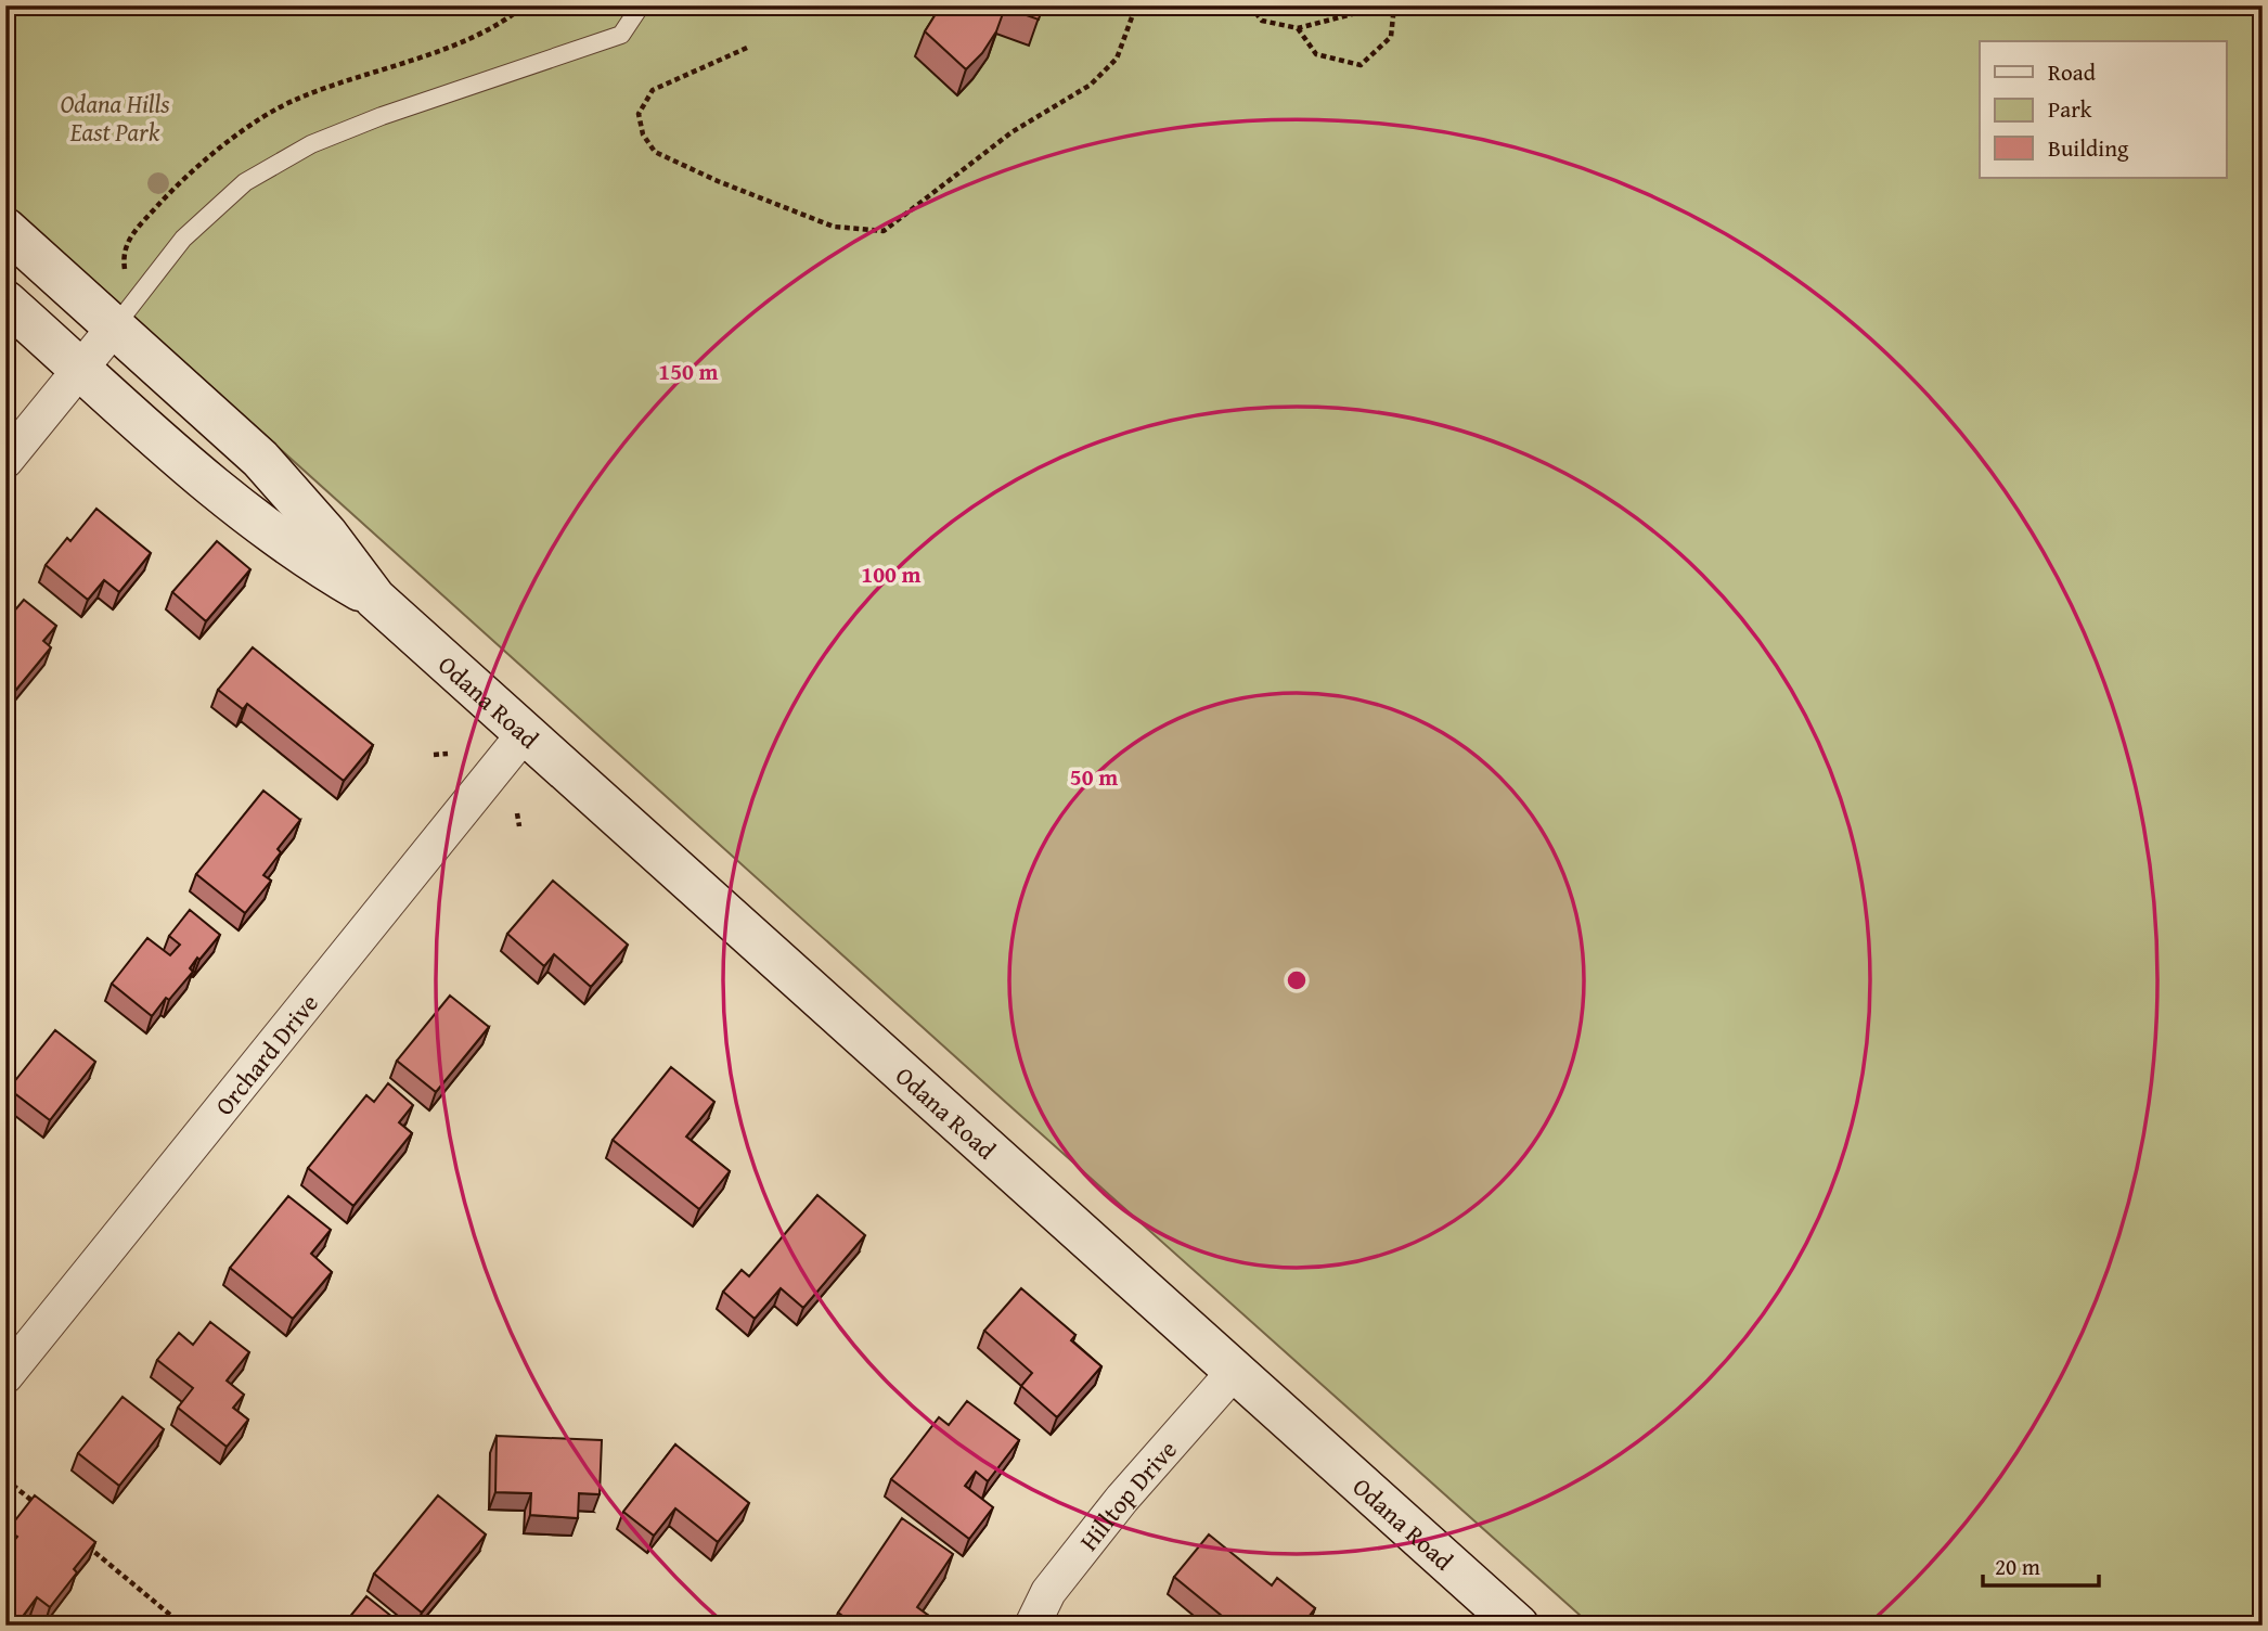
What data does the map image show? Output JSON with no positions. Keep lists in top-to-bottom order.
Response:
{
  "streets": {
    "street": ["Odana Road", "Orchard Drive", "Hilltop Drive"]
  },
  "crossings": [
    ["Odana Road", "Orchard Drive"],
    ["Odana Road", "Hilltop Drive"]
  ],
  "parks": ["Odana Hills East Park"],
  "legend": ["Road", "Park", "Building"],
  "scale_bar": "20 m",
  "rings": ["150 m", "100 m", "50 m"]
}
